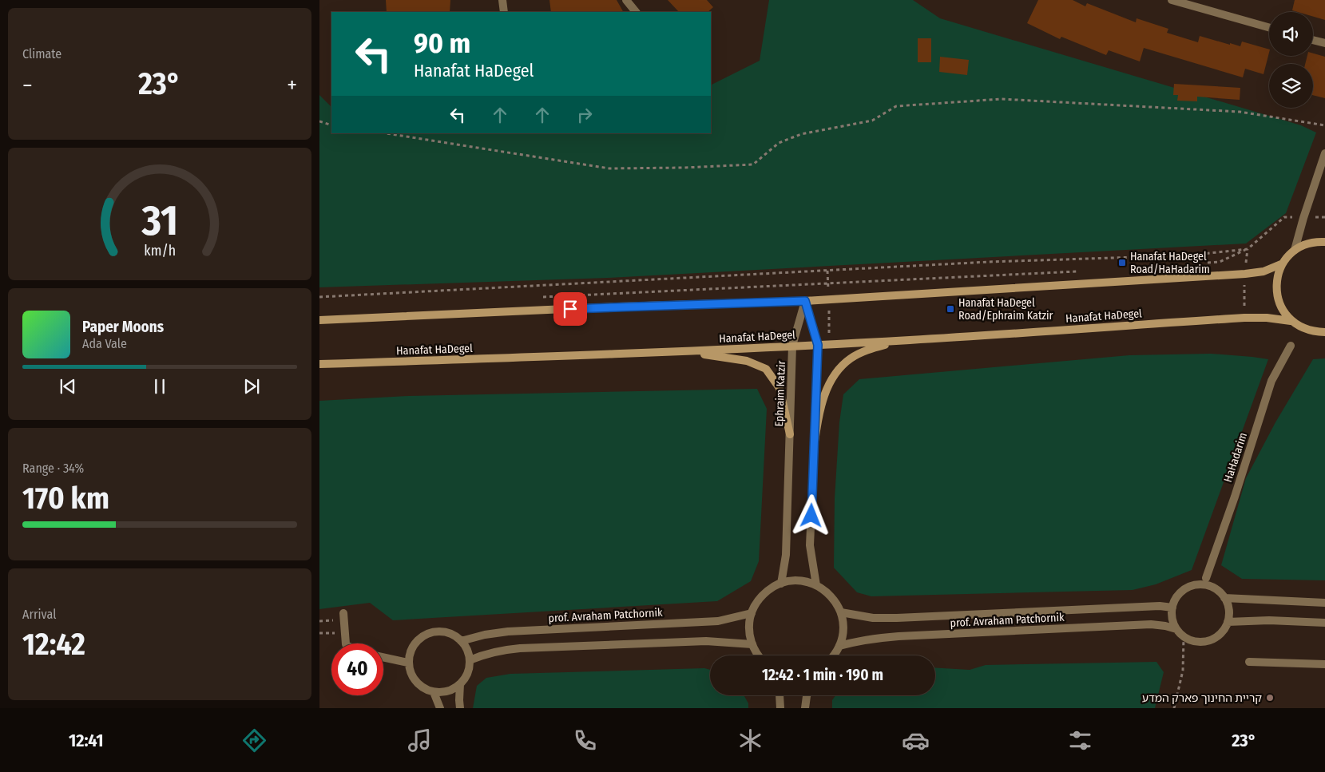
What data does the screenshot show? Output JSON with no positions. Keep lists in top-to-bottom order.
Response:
{
  "streets": {
    "main road": ["Hanafat HaDegel"],
    "street": ["Ephraim Katzir", "HaHadarim", "prof. Avraham Patchornik"]
  },
  "crossings": [
    ["Hanafat HaDegel", "Ephraim Katzir"]
  ],
  "places": {
    "transit": ["Hanafat HaDegel Road/HaHadarim", "Hanafat HaDegel Road/Ephraim Katzir"],
    "other": ["קריית החינוך פארק המדע"]
  },
  "page": {
    "tile": [
      "Climate",
      ["Range · 34%", "170 km"],
      ["Arrival", "12:42"]
    ],
    "turn": ["90 m", "Hanafat HaDegel"],
    "heat": ["−", "23°", "+"],
    "song": ["Paper Moons", "Ada Vale"],
    "limit": "40",
    "trip": "12:42 · 1 min · 190 m",
    "tabs": ["12:41", "23°"],
    "gauge": ["31", "km/h"]
  }
}
